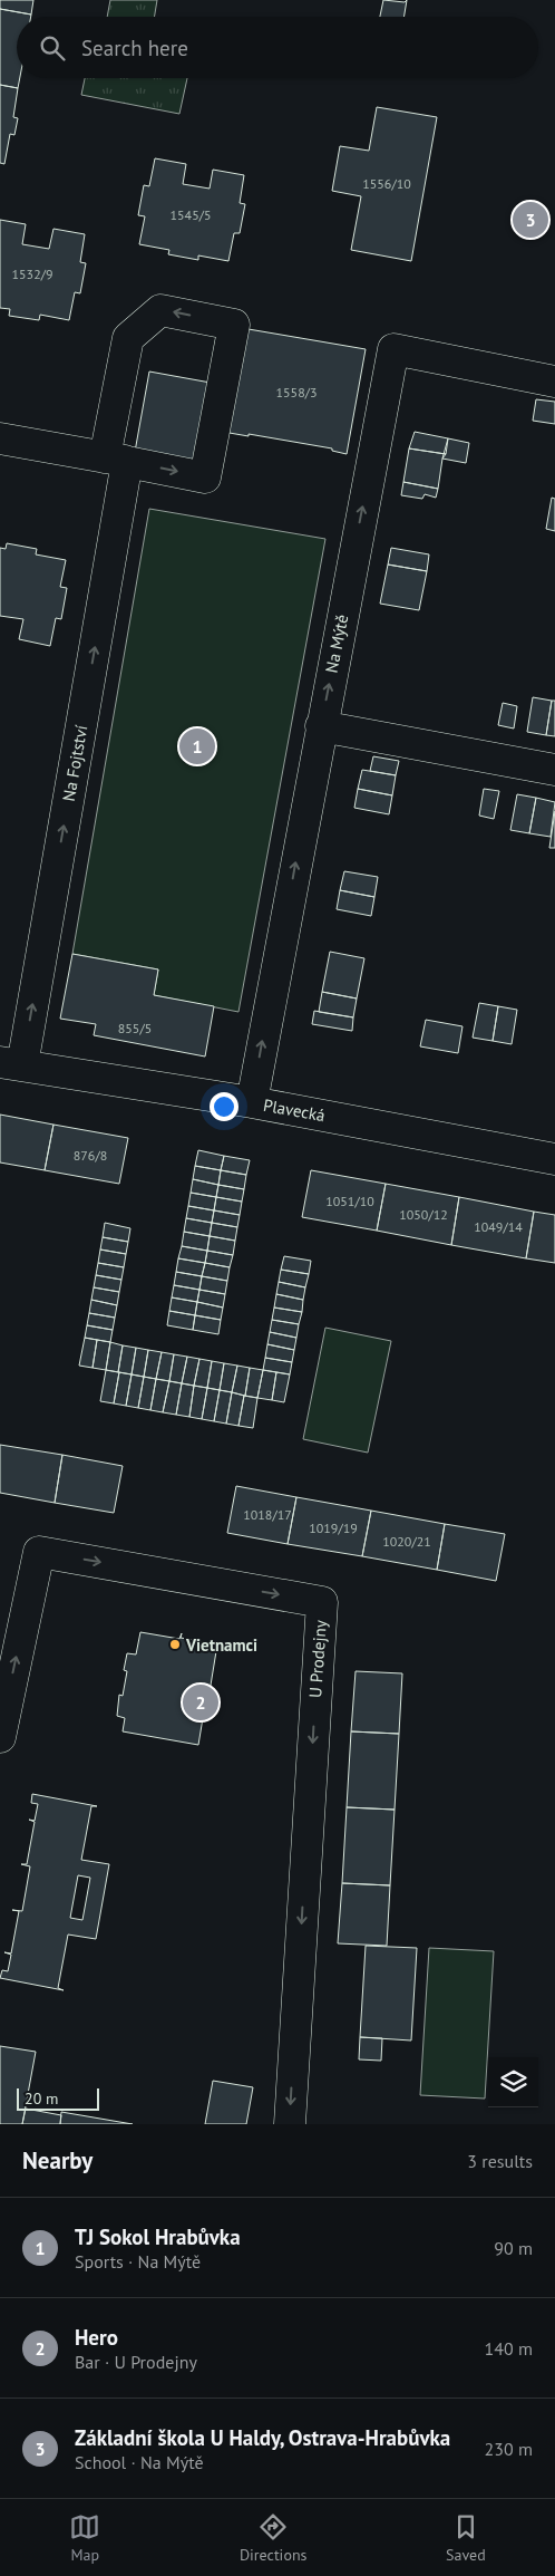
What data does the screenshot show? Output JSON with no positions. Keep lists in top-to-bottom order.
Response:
{
  "streets": {
    "street": [
      "Na Mýtě",
      "Na Fojtství",
      "Plavecká",
      "U Prodejny"
    ]
  },
  "crossings": [
    ["Na Mýtě", "Plavecká"],
    ["Na Fojtství", "Plavecká"]
  ],
  "one_way": ["Na Mýtě"],
  "places": ["Vietnamci"],
  "house_numbers": [
    "1556/10",
    "1545/5",
    "1532/9",
    "1558/3",
    "855/5",
    "876/8",
    "1051/10",
    "1050/12",
    "1049/14",
    "1018/17",
    "1019/19",
    "1020/21"
  ],
  "scale_bar": "20 m",
  "page": {
    "search": "Search here",
    "pins": ["3", "1", "2"],
    "scale": "20 m",
    "heading": ["Nearby", "3 results"],
    "list": [
      {
        "mark": "1",
        "name": "TJ Sokol Hrabůvka",
        "note": "Sports · Na Mýtě",
        "value": "90 m"
      },
      {
        "mark": "2",
        "name": "Hero",
        "note": "Bar · U Prodejny",
        "value": "140 m"
      },
      {
        "mark": "3",
        "name": "Základní škola U Haldy, Ostrava-Hrabůvka",
        "note": "School · Na Mýtě",
        "value": "230 m"
      }
    ],
    "nav": ["Map", "Directions", "Saved"]
  }
}
